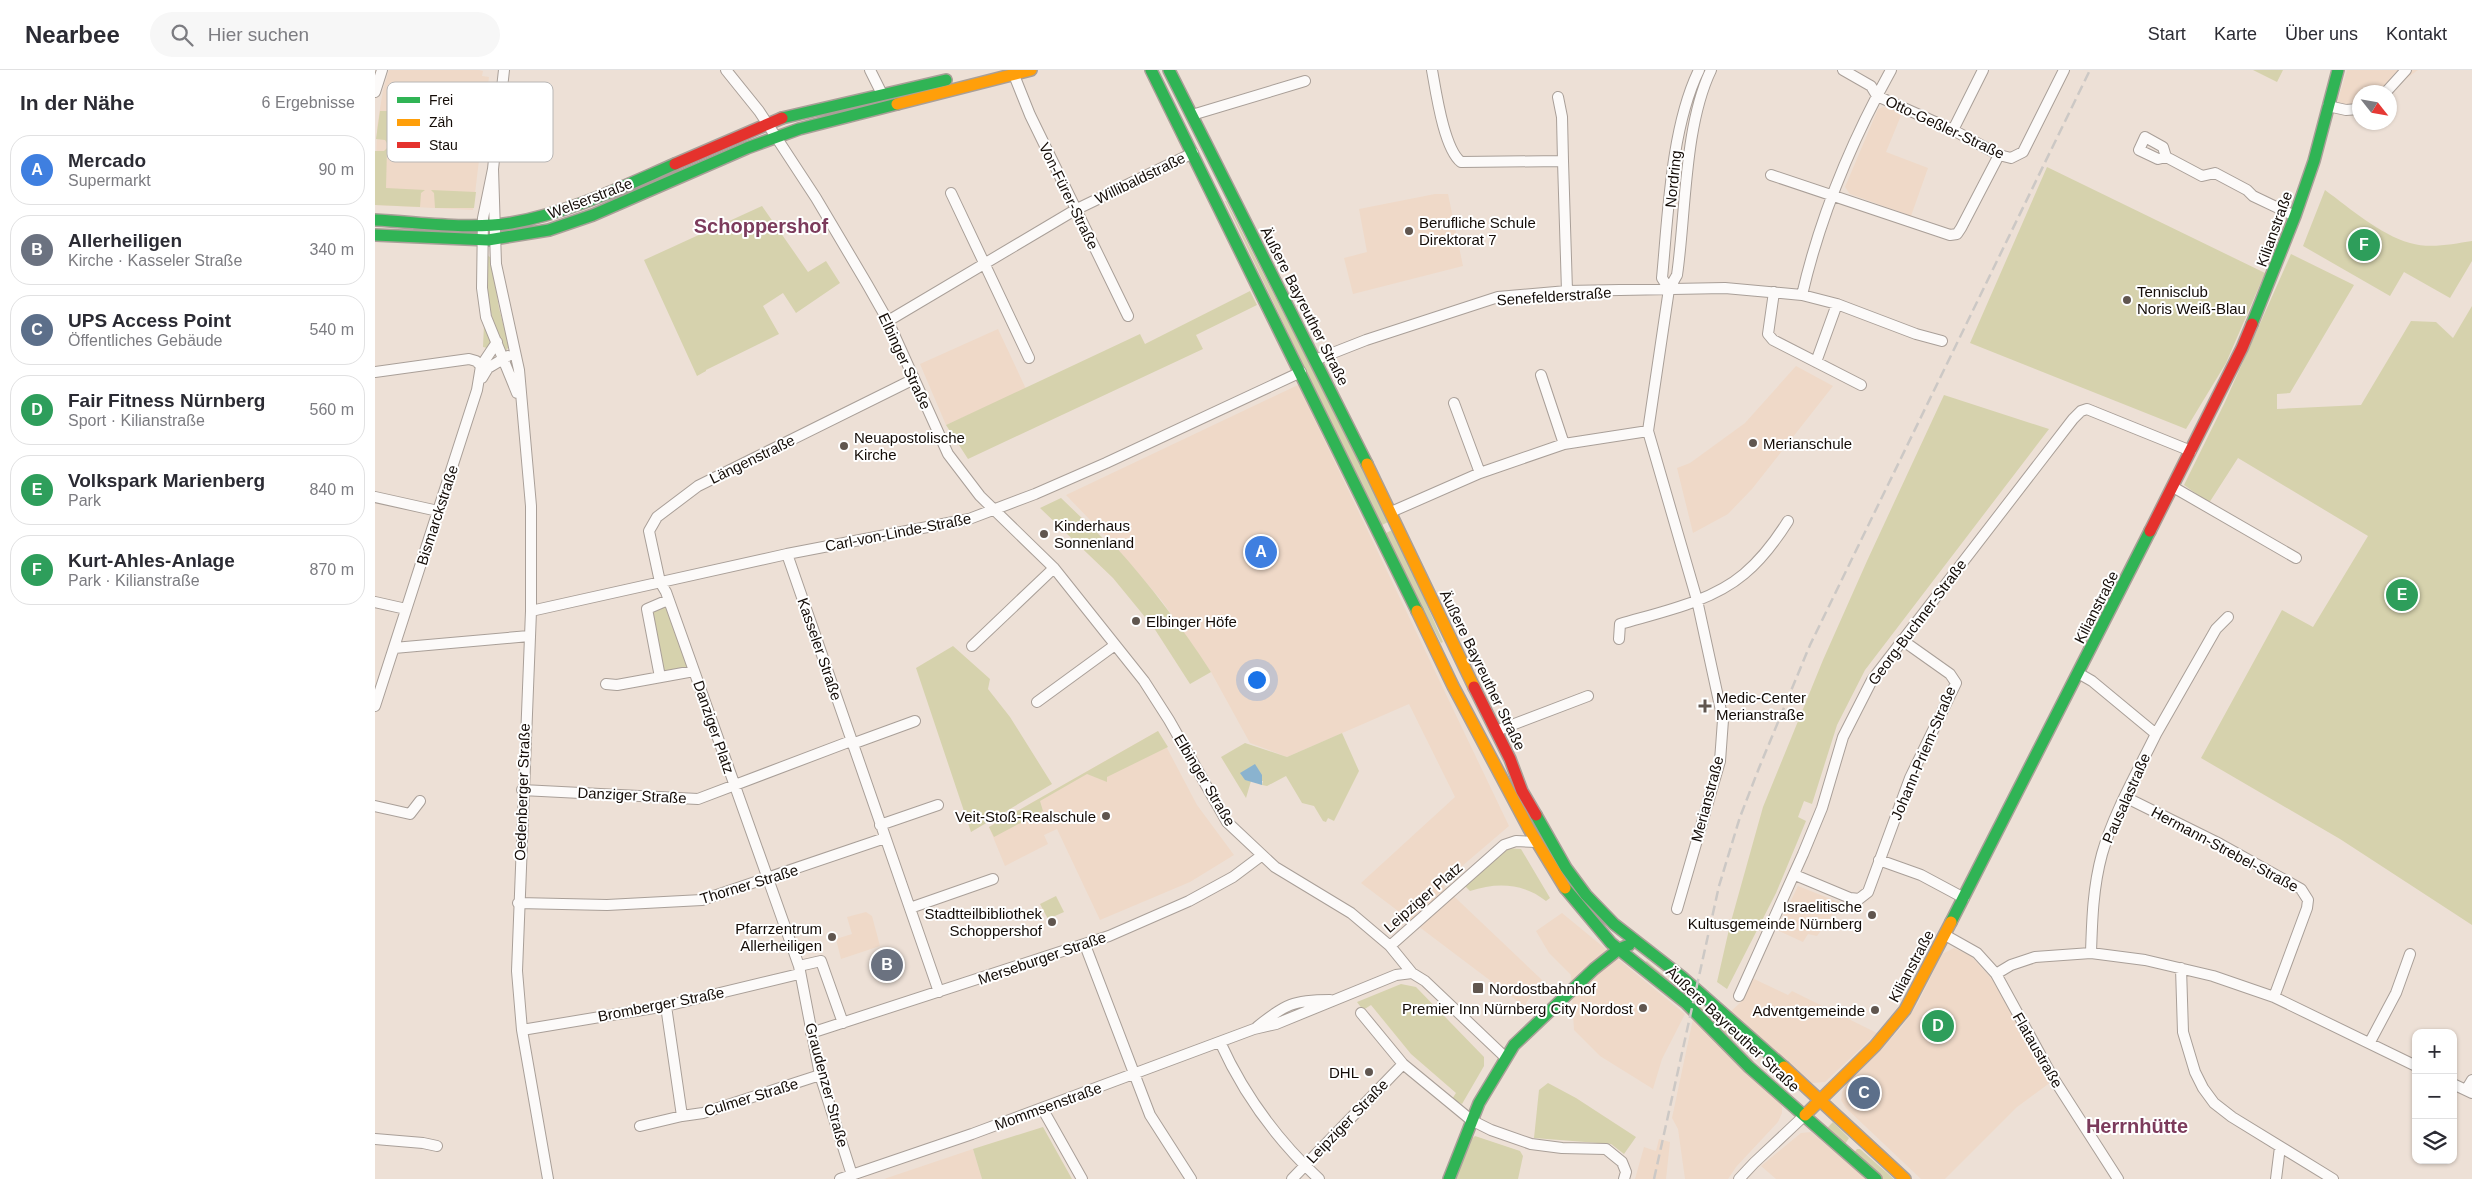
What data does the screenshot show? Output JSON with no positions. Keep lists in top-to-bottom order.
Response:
{
  "streets": {
    "main road": ["Welserstraße", "Kilianstraße", "Äußere Bayreuther Straße"],
    "street": [
      "Otto-Geßler-Straße",
      "Willibaldstraße",
      "Nordring",
      "Von-Fürer-Straße",
      "Senefelderstraße",
      "Elbinger Straße",
      "Längenstraße",
      "Bismarckstraße",
      "Carl-von-Linde-Straße",
      "Georg-Buchner-Straße",
      "Kasseler Straße",
      "Danziger Platz",
      "Johann-Priem-Straße",
      "Oedenberger Straße",
      "Danziger Straße",
      "Pausalastraße",
      "Merianstraße",
      "Hermann-Strebel-Straße",
      "Thorner Straße",
      "Leipziger Platz",
      "Merseburger Straße",
      "Bromberger Straße",
      "Flataustraße",
      "Graudenzer Straße",
      "Culmer Straße",
      "Mommsenstraße",
      "Leipziger Straße"
    ]
  },
  "crossings": [
    ["Willibaldstraße", "Von-Fürer-Straße"],
    ["Willibaldstraße", "Äußere Bayreuther Straße"],
    ["Willibaldstraße", "Elbinger Straße"],
    ["Nordring", "Senefelderstraße"],
    ["Nordring", "Merianstraße"],
    ["Von-Fürer-Straße", "Welserstraße"],
    ["Welserstraße", "Elbinger Straße"],
    ["Kilianstraße", "Äußere Bayreuther Straße"],
    ["Kilianstraße", "Georg-Buchner-Straße"],
    ["Kilianstraße", "Pausalastraße"],
    ["Kilianstraße", "Flataustraße"],
    ["Senefelderstraße", "Äußere Bayreuther Straße"],
    ["Äußere Bayreuther Straße", "Carl-von-Linde-Straße"],
    ["Äußere Bayreuther Straße", "Leipziger Platz"],
    ["Elbinger Straße", "Längenstraße"],
    ["Elbinger Straße", "Carl-von-Linde-Straße"],
    ["Elbinger Straße", "Leipziger Platz"],
    ["Elbinger Straße", "Merseburger Straße"],
    ["Längenstraße", "Carl-von-Linde-Straße"],
    ["Längenstraße", "Danziger Platz"],
    ["Bismarckstraße", "Oedenberger Straße"],
    ["Carl-von-Linde-Straße", "Kasseler Straße"],
    ["Carl-von-Linde-Straße", "Danziger Platz"],
    ["Carl-von-Linde-Straße", "Oedenberger Straße"],
    ["Georg-Buchner-Straße", "Johann-Priem-Straße"],
    ["Kasseler Straße", "Danziger Straße"],
    ["Kasseler Straße", "Thorner Straße"],
    ["Kasseler Straße", "Merseburger Straße"],
    ["Danziger Platz", "Danziger Straße"],
    ["Danziger Platz", "Graudenzer Straße"],
    ["Oedenberger Straße", "Danziger Straße"],
    ["Oedenberger Straße", "Thorner Straße"],
    ["Oedenberger Straße", "Bromberger Straße"],
    ["Danziger Straße", "Graudenzer Straße"],
    ["Pausalastraße", "Hermann-Strebel-Straße"],
    ["Thorner Straße", "Graudenzer Straße"],
    ["Leipziger Platz", "Mommsenstraße"],
    ["Merseburger Straße", "Graudenzer Straße"],
    ["Bromberger Straße", "Graudenzer Straße"],
    ["Bromberger Straße", "Culmer Straße"],
    ["Graudenzer Straße", "Culmer Straße"],
    ["Graudenzer Straße", "Mommsenstraße"]
  ],
  "districts": ["Schoppershof", "Herrnhütte"],
  "places": {
    "other": [
      "Berufliche Schule Direktorat 7",
      "Tennisclub Noris Weiß-Blau",
      "Merianschule",
      "Neuapostolische Kirche",
      "Kinderhaus Sonnenland",
      "Elbinger Höfe",
      "Veit-Stoß-Realschule",
      "Israelitische Kultusgemeinde Nürnberg",
      "Stadtteilbibliothek Schoppershof",
      "Pfarrzentrum Allerheiligen",
      "Premier Inn Nürnberg City Nordost",
      "Adventgemeinde",
      "DHL"
    ],
    "health": ["Medic-Center Merianstraße"],
    "transit": ["Nordostbahnhof"]
  },
  "legend": ["Frei", "Zäh", "Stau"],
  "north": "bottom right",
  "page": {
    "header": "Nearbee",
    "search": "Hier suchen",
    "nav": [
      "Start",
      "Karte",
      "Über uns",
      "Kontakt"
    ],
    "heading": ["In der Nähe", "6 Ergebnisse"],
    "list": [
      {
        "mark": "A",
        "name": "Mercado",
        "note": "Supermarkt",
        "value": "90 m"
      },
      {
        "mark": "B",
        "name": "Allerheiligen",
        "note": "Kirche · Kasseler Straße",
        "value": "340 m"
      },
      {
        "mark": "C",
        "name": "UPS Access Point",
        "note": "Öffentliches Gebäude",
        "value": "540 m"
      },
      {
        "mark": "D",
        "name": "Fair Fitness Nürnberg",
        "note": "Sport · Kilianstraße",
        "value": "560 m"
      },
      {
        "mark": "E",
        "name": "Volkspark Marienberg",
        "note": "Park",
        "value": "840 m"
      },
      {
        "mark": "F",
        "name": "Kurt-Ahles-Anlage",
        "note": "Park · Kilianstraße",
        "value": "870 m"
      }
    ],
    "pins": [
      "F",
      "A",
      "E",
      "B",
      "D",
      "C"
    ],
    "map_buttons": ["+", "−"]
  }
}
